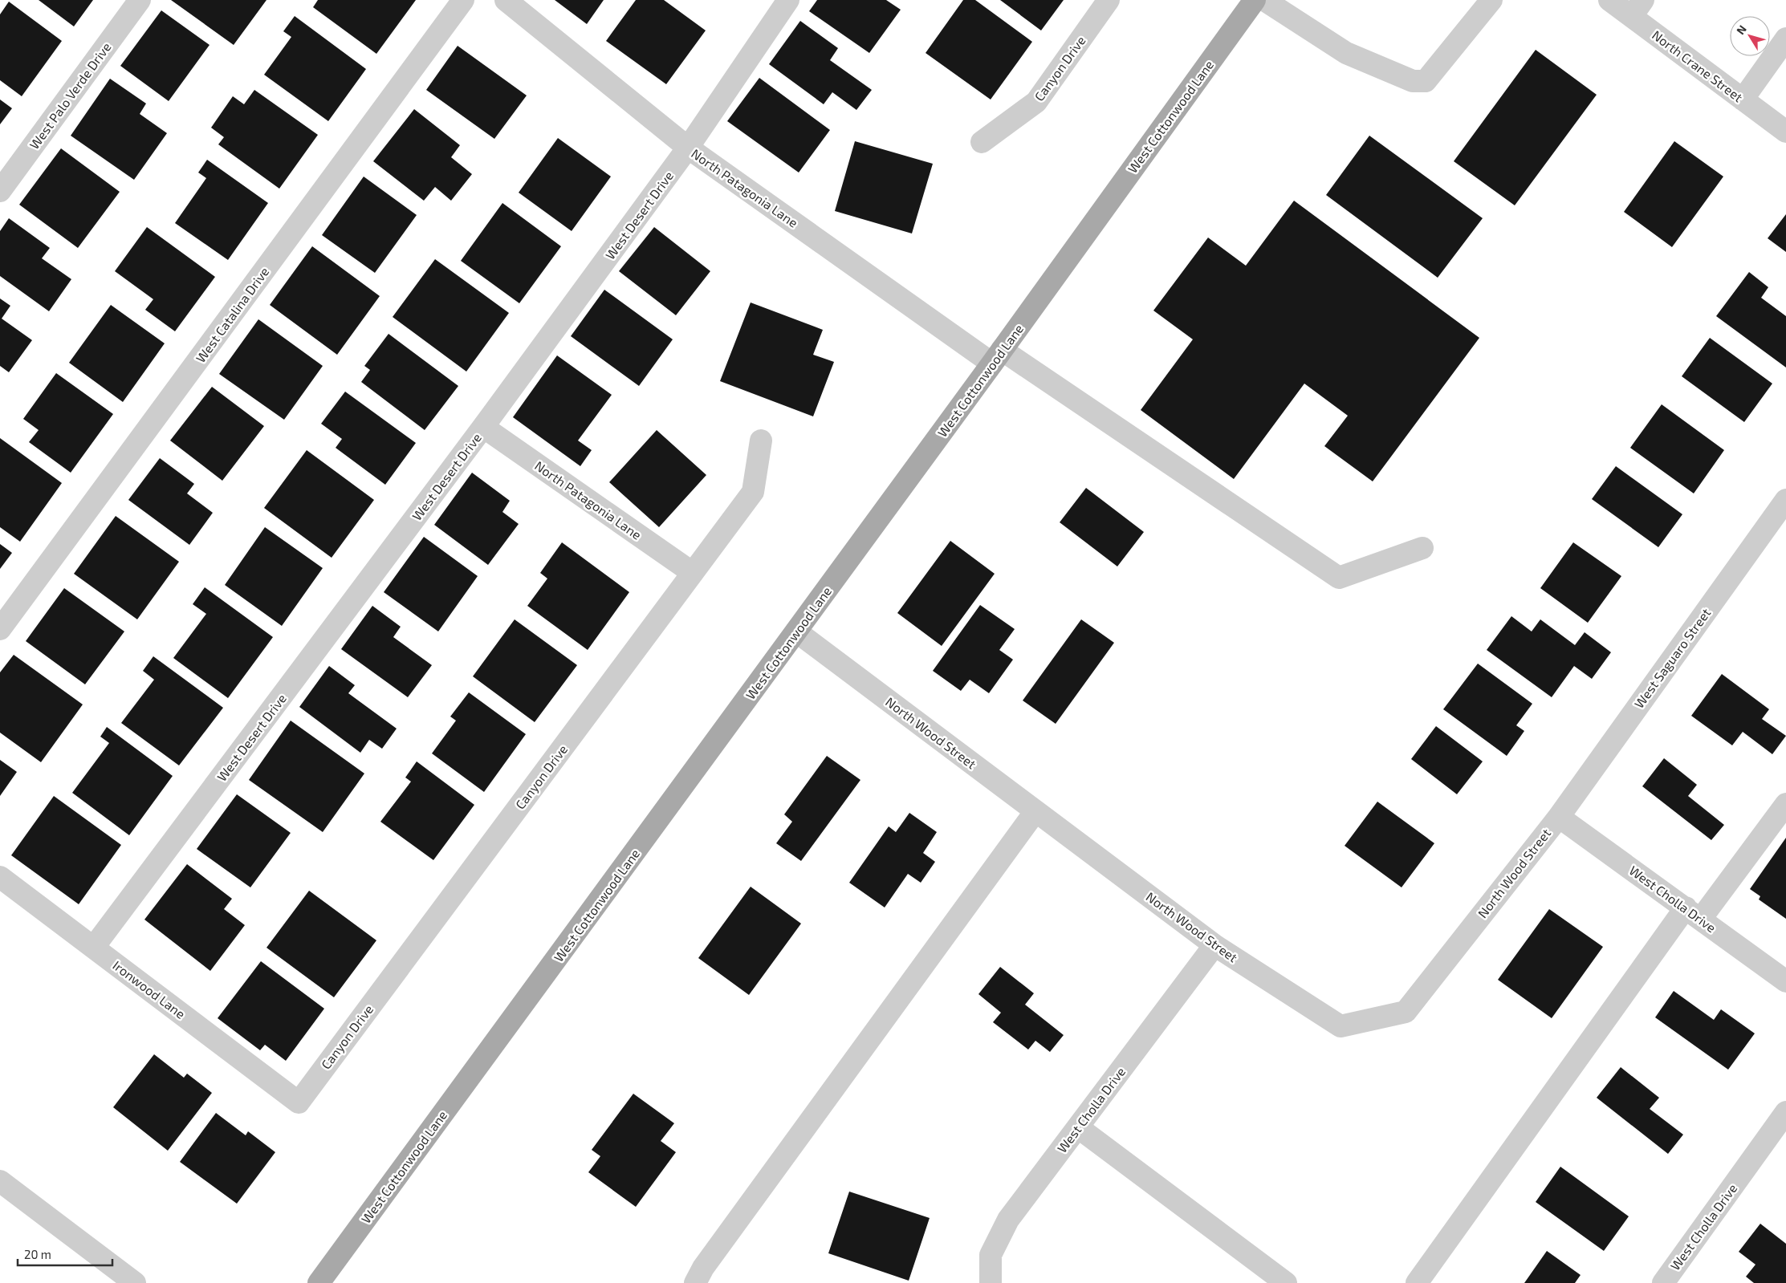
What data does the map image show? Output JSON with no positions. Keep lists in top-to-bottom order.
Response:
{
  "streets": {
    "main road": ["West Cottonwood Lane"],
    "street": [
      "North Crane Street",
      "Canyon Drive",
      "West Palo Verde Drive",
      "North Patagonia Lane",
      "West Desert Drive",
      "West Catalina Drive",
      "West Saguaro Street",
      "North Wood Street",
      "West Cholla Drive",
      "Ironwood Lane"
    ]
  },
  "crossings": [
    ["Canyon Drive", "North Patagonia Lane"],
    ["Canyon Drive", "Ironwood Lane"],
    ["West Cottonwood Lane", "North Patagonia Lane"],
    ["West Cottonwood Lane", "North Wood Street"],
    ["North Patagonia Lane", "West Desert Drive"],
    ["West Desert Drive", "Ironwood Lane"],
    ["West Saguaro Street", "North Wood Street"],
    ["West Saguaro Street", "West Cholla Drive"],
    ["North Wood Street", "West Cholla Drive"]
  ],
  "scale_bar": "20 m",
  "north": "top left"
}
